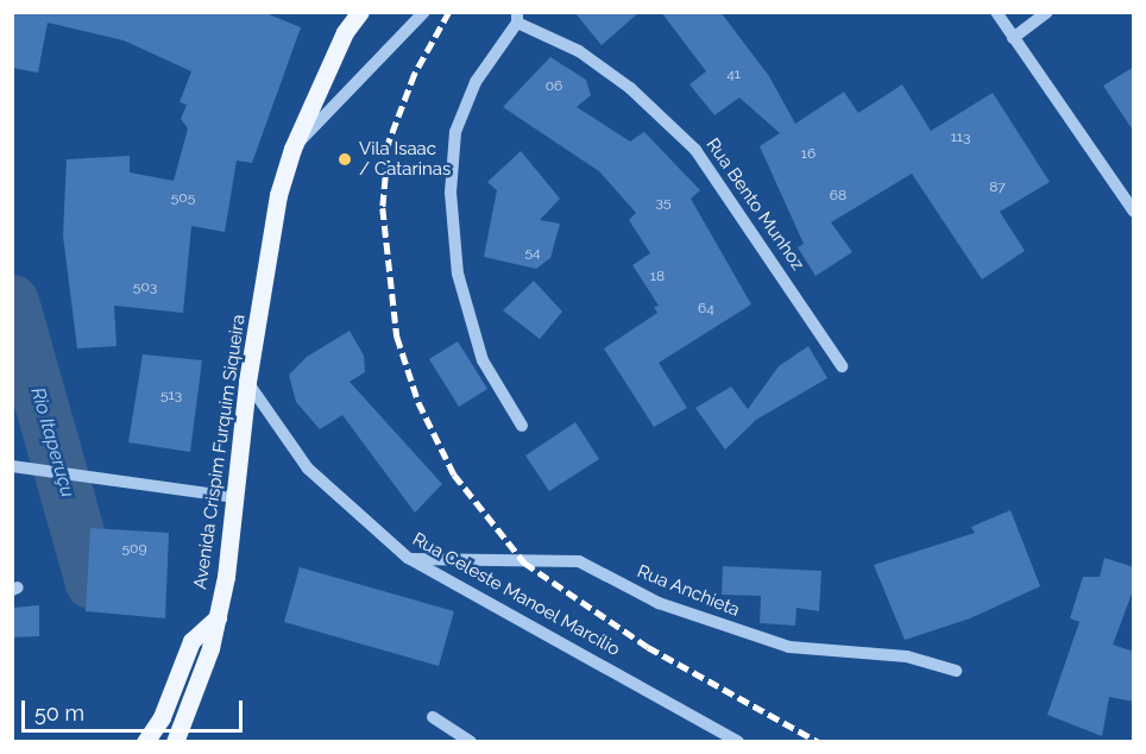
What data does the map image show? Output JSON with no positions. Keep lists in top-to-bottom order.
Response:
{
  "streets": {
    "main road": ["Avenida Crispim Furquim Siqueira"],
    "street": ["Rua Bento Munhoz", "Rua Anchieta", "Rua Celeste Manoel Marcílio"]
  },
  "crossings": [
    ["Avenida Crispim Furquim Siqueira", "Rua Celeste Manoel Marcílio"],
    ["Rua Anchieta", "Rua Celeste Manoel Marcílio"]
  ],
  "water": ["Rio Itaperuçu"],
  "places": ["Vila Isaac / Catarinas"],
  "house_numbers": [
    "41",
    "06",
    "113",
    "16",
    "87",
    "68",
    "505",
    "35",
    "54",
    "18",
    "503",
    "64",
    "513",
    "509"
  ],
  "scale_bar": "50 m"
}
